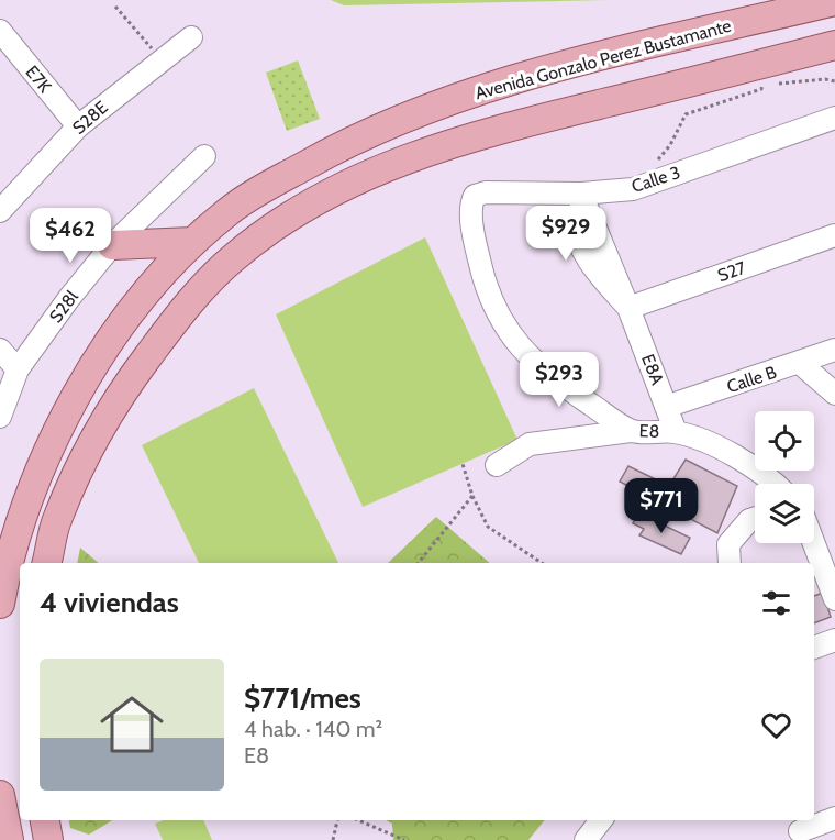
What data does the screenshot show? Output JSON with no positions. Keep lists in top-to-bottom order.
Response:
{
  "streets": {
    "main road": ["Avenida Gonzalo Perez Bustamante"],
    "street": [
      "E7K",
      "S28E",
      "Calle 3",
      "S27",
      "S28l",
      "E8A",
      "Calle B",
      "E8"
    ]
  },
  "crossings": [
    ["E7K", "S28E"],
    ["Calle 3", "E8A"],
    ["Calle 3", "E8"],
    ["S27", "E8A"],
    ["E8A", "Calle B"],
    ["E8A", "E8"]
  ],
  "page": {
    "price": [
      "$929",
      "$462",
      "$293",
      "$771"
    ],
    "heading": "4 viviendas",
    "list": [
      {
        "name": "$771/mes",
        "note": "4 hab. · 140 m² · E8"
      }
    ]
  }
}
